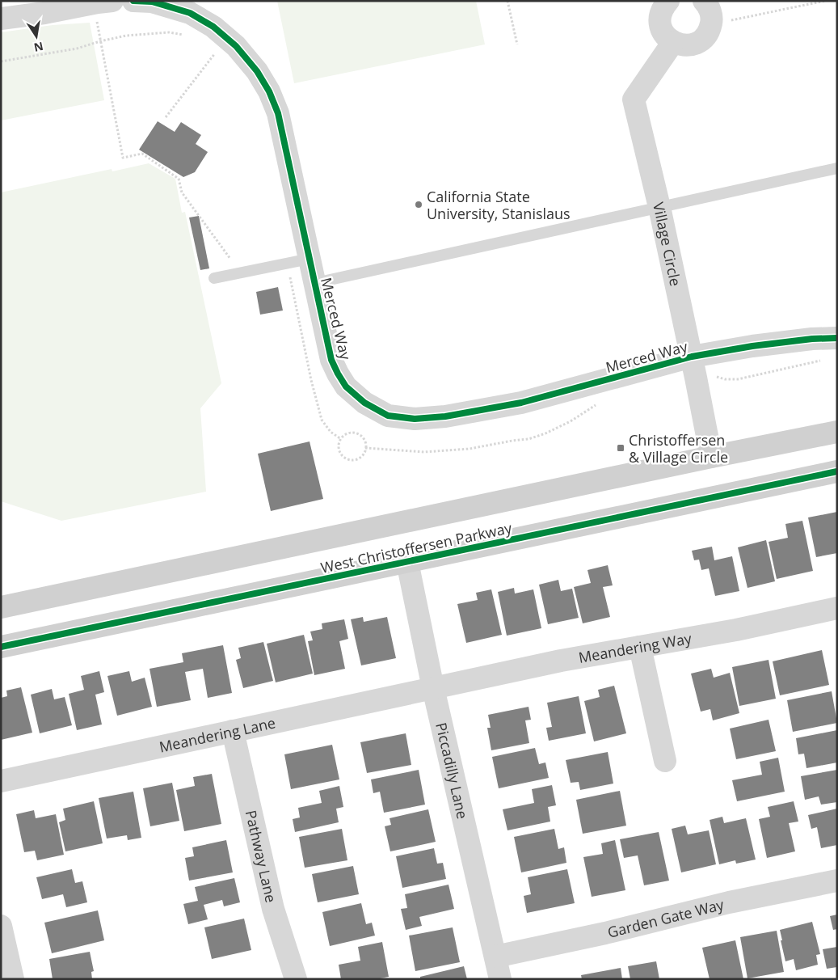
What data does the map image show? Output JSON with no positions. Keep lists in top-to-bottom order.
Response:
{
  "streets": {
    "street": [
      "Village Circle",
      "Merced Way",
      "West Christoffersen Parkway",
      "Meandering Way",
      "Meandering Lane",
      "Piccadilly Lane",
      "Pathway Lane",
      "Garden Gate Way"
    ]
  },
  "crossings": [
    ["Village Circle", "Merced Way"],
    ["Village Circle", "West Christoffersen Parkway"],
    ["West Christoffersen Parkway", "Piccadilly Lane"],
    ["Meandering Way", "Meandering Lane"],
    ["Meandering Way", "Piccadilly Lane"],
    ["Meandering Lane", "Piccadilly Lane"],
    ["Meandering Lane", "Pathway Lane"],
    ["Piccadilly Lane", "Garden Gate Way"]
  ],
  "places": {
    "other": ["California State University, Stanislaus"],
    "transit": ["Christoffersen & Village Circle"]
  },
  "north": "bottom"
}
